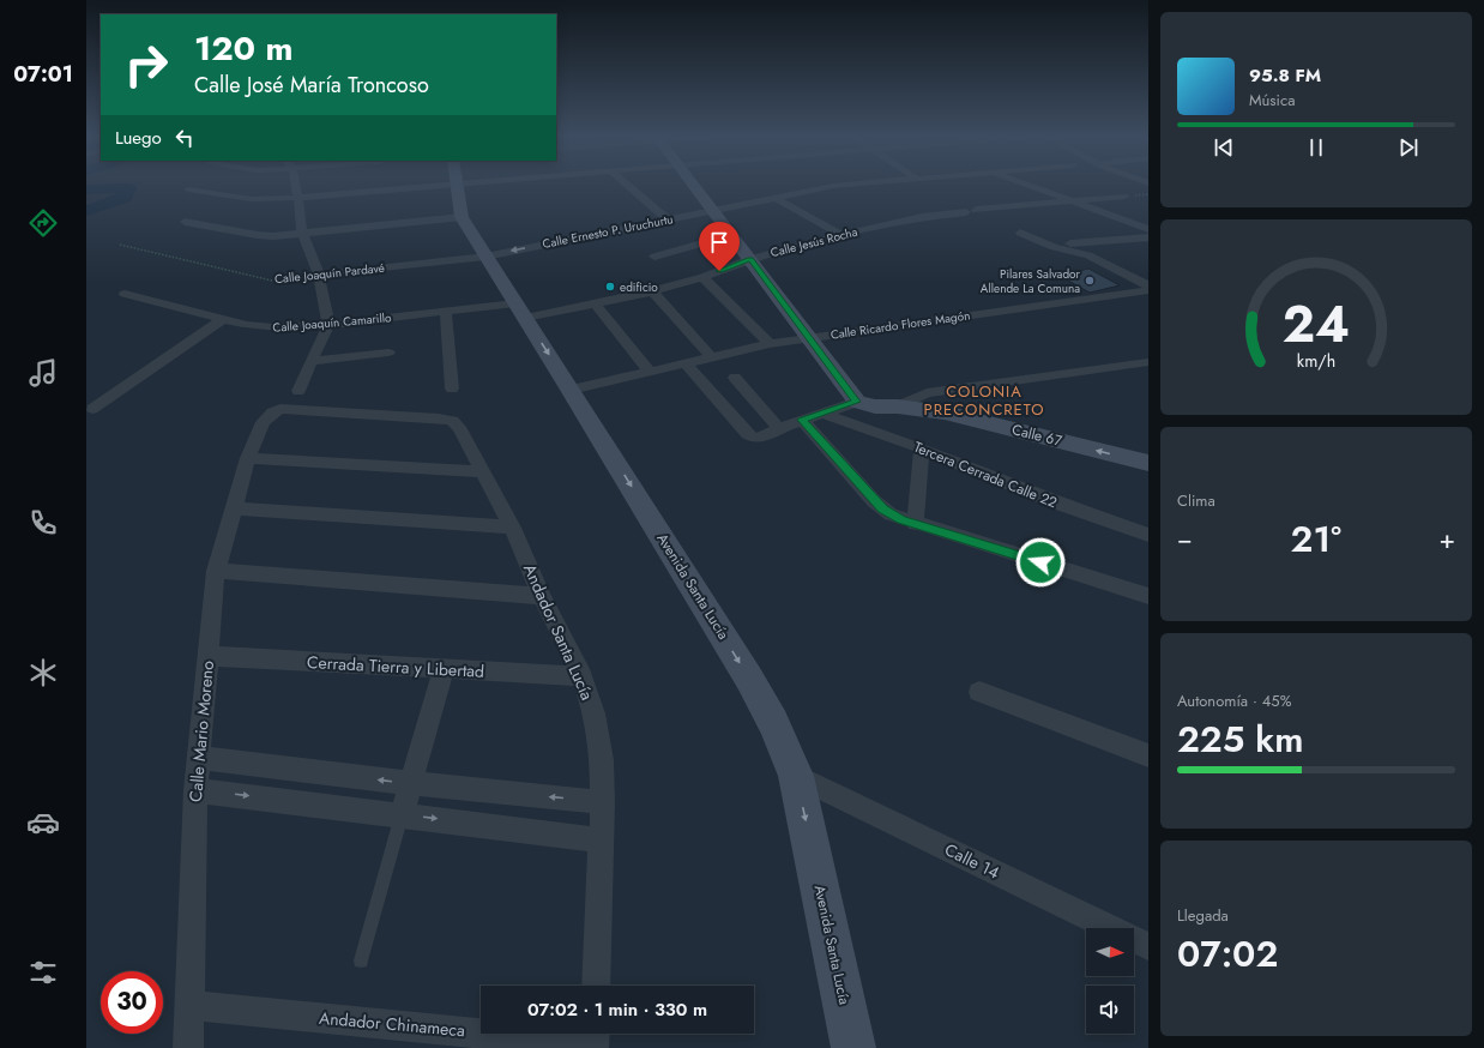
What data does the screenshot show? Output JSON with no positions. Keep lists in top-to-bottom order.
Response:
{
  "streets": {
    "street": [
      "Calle Ernesto P. Uruchurtu",
      "Calle Jesús Rocha",
      "Calle Joaquín Pardavé",
      "Calle Joaquín Camarillo",
      "Calle Ricardo Flores Magón",
      "Calle 67",
      "Tercera Cerrada Calle 22",
      "Avenida Santa Lucía",
      "Andador Santa Lucía",
      "Cerrada Tierra y Libertad",
      "Calle Mario Moreno",
      "Calle 14",
      "Andador Chinameca"
    ]
  },
  "crossings": [
    ["Calle Ernesto P. Uruchurtu", "Calle Joaquín Pardavé"],
    ["Calle Ernesto P. Uruchurtu", "Avenida Santa Lucía"],
    ["Calle Jesús Rocha", "Calle Joaquín Camarillo"],
    ["Calle Jesús Rocha", "Avenida Santa Lucía"],
    ["Calle Joaquín Pardavé", "Avenida Santa Lucía"],
    ["Calle Joaquín Camarillo", "Avenida Santa Lucía"],
    ["Calle Ricardo Flores Magón", "Avenida Santa Lucía"],
    ["Avenida Santa Lucía", "Calle 14"],
    ["Andador Santa Lucía", "Cerrada Tierra y Libertad"],
    ["Andador Santa Lucía", "Calle Mario Moreno"],
    ["Cerrada Tierra y Libertad", "Calle Mario Moreno"],
    ["Calle Mario Moreno", "Andador Chinameca"]
  ],
  "one_way": ["Calle Ernesto P. Uruchurtu"],
  "districts": ["COLONIA PRECONCRETO"],
  "places": ["Pilares Salvador Allende La Comuna", "edificio"],
  "north": "right",
  "page": {
    "tabs": "07:01",
    "turn": ["120 m", "Calle José María Troncoso"],
    "song": ["95.8 FM", "Música"],
    "then": "Luego",
    "tile": [
      "Clima",
      ["Autonomía · 45%", "225 km"],
      ["Llegada", "07:02"]
    ],
    "heat": ["−", "21°", "+"],
    "limit": "30",
    "trip": "07:02 · 1 min · 330 m",
    "gauge": ["24", "km/h"]
  }
}
